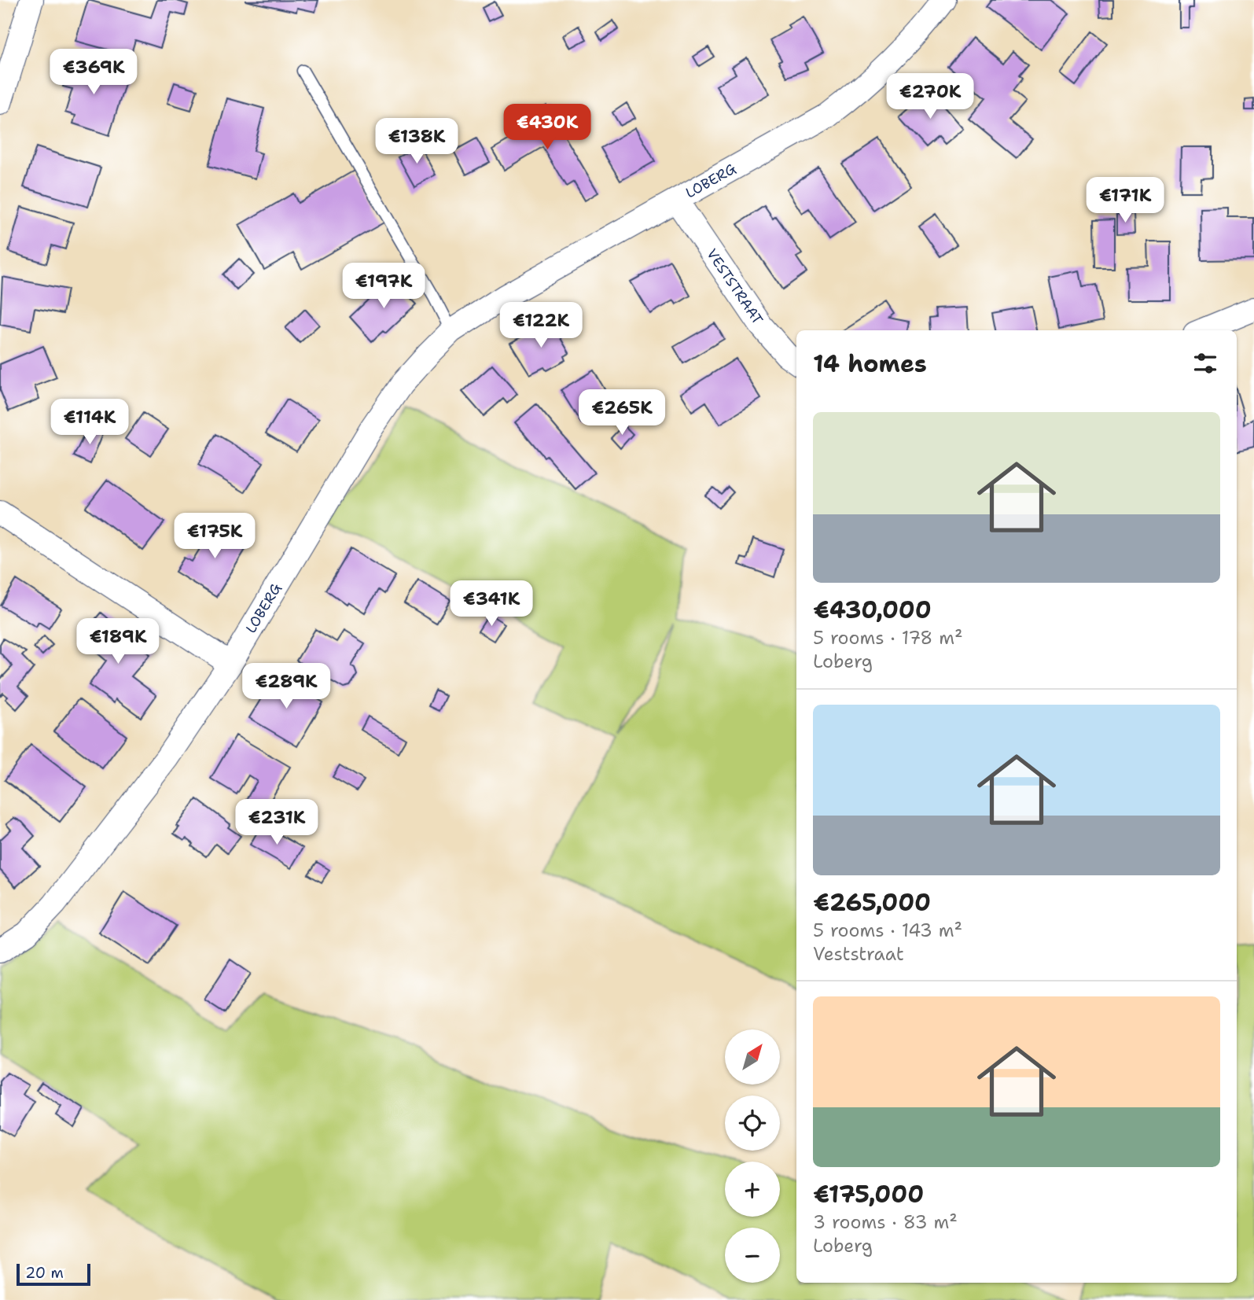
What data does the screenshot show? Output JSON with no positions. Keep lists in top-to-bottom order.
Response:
{
  "streets": {
    "street": ["LOBERG", "VESTSTRAAT"]
  },
  "crossings": [
    ["LOBERG", "VESTSTRAAT"]
  ],
  "scale_bar": "20 m",
  "north": "top right",
  "page": {
    "price": [
      "€369K",
      "€270K",
      "€430K",
      "€138K",
      "€171K",
      "€197K",
      "€122K",
      "€265K",
      "€114K",
      "€175K",
      "€341K",
      "€189K",
      "€289K",
      "€231K"
    ],
    "heading": "14 homes",
    "list": [
      {
        "name": "€430,000",
        "note": "5 rooms · 178 m² · Loberg"
      },
      {
        "name": "€265,000",
        "note": "5 rooms · 143 m² · Veststraat"
      },
      {
        "name": "€175,000",
        "note": "3 rooms · 83 m² · Loberg"
      }
    ],
    "map_buttons": ["+", "−"],
    "scale": "20 m"
  }
}
